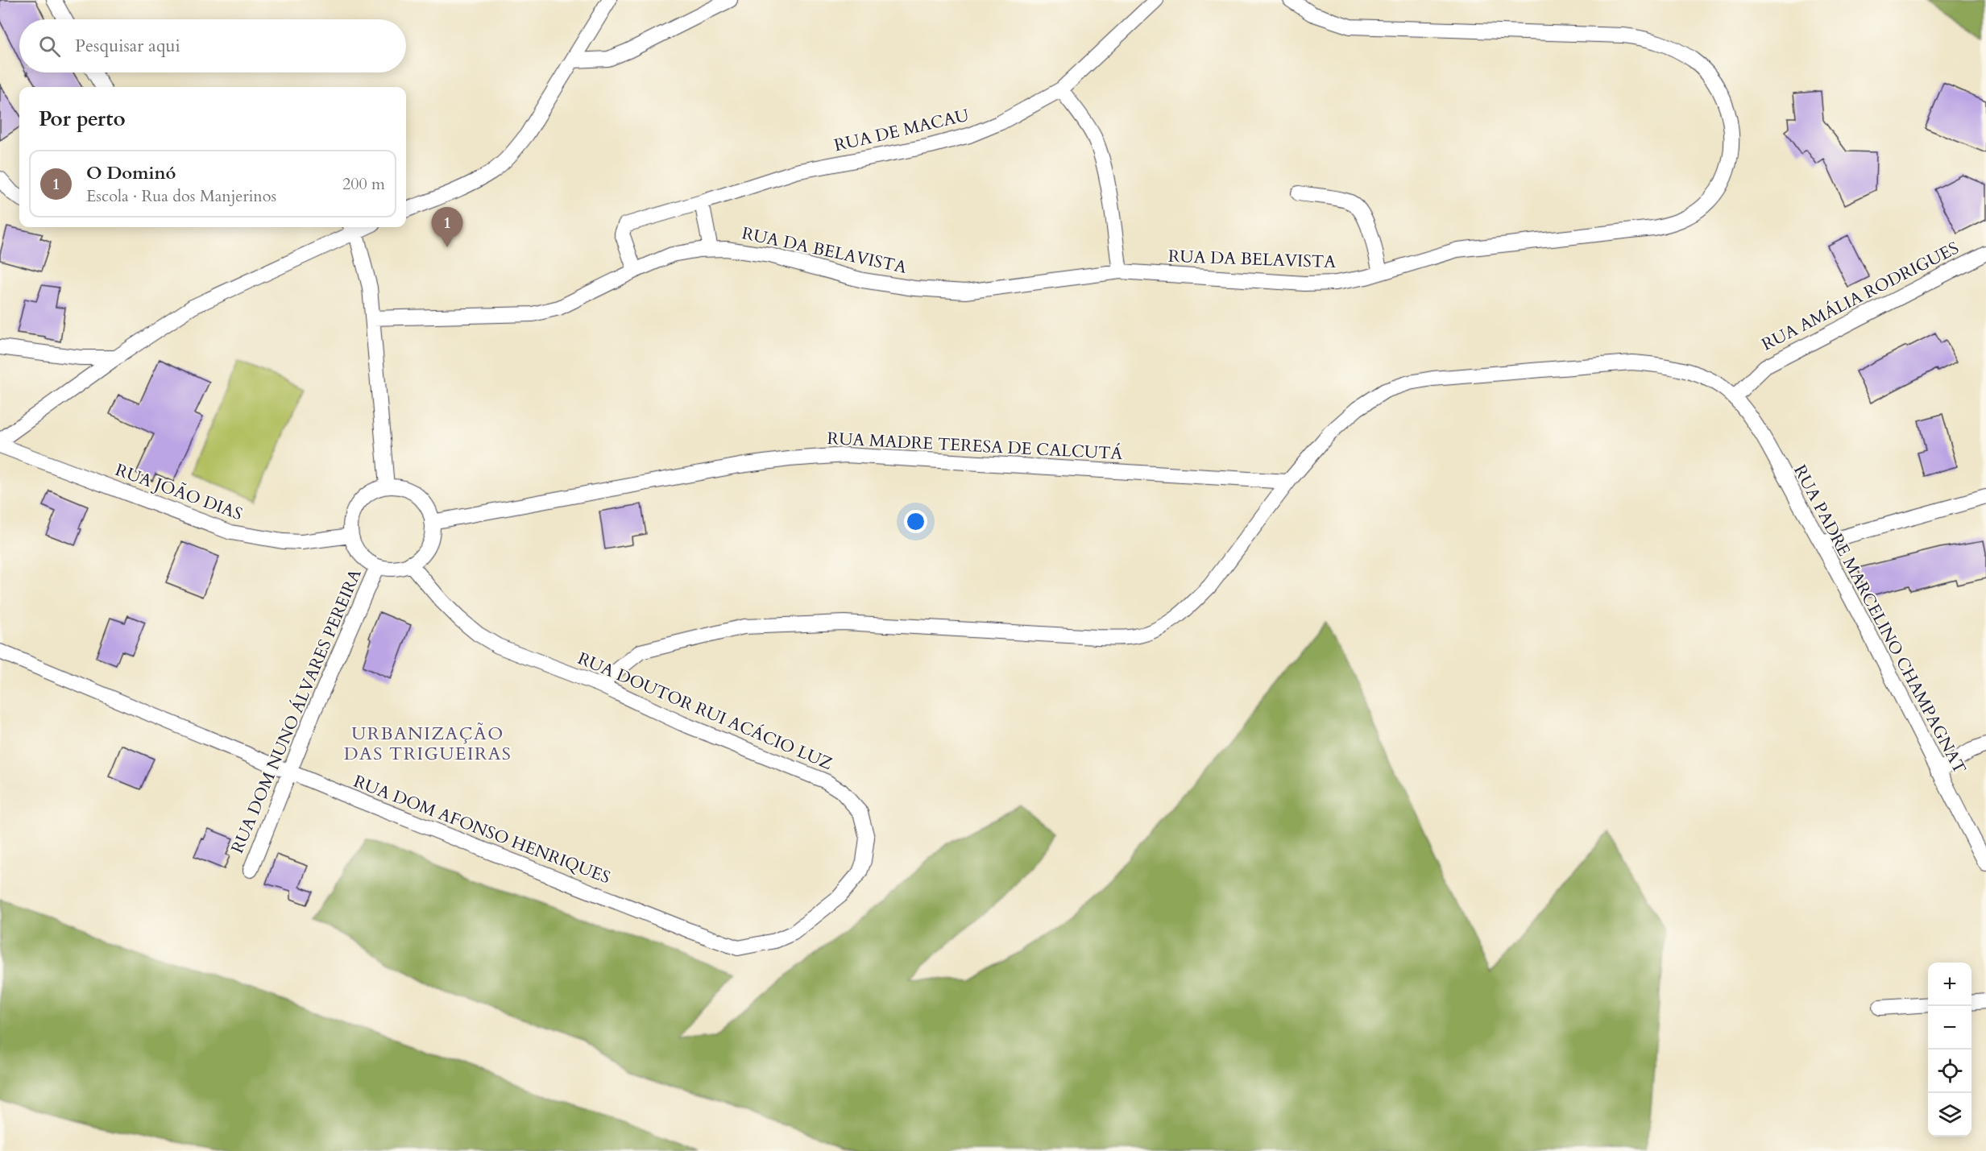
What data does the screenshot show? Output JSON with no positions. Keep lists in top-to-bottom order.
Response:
{
  "streets": {
    "street": [
      "RUA DE MACAU",
      "RUA DA BELAVISTA",
      "RUA AMÁLIA RODRIGUES",
      "RUA MADRE TERESA DE CALCUTÁ",
      "RUA JOÃO DIAS",
      "RUA PADRE MARCELINO CHAMPAGNAT",
      "RUA DOM NUNO ÁLVARES PEREIRA",
      "RUA DOUTOR RUI ACÁCIO LUZ",
      "RUA DOM AFONSO HENRIQUES"
    ]
  },
  "crossings": [
    ["RUA DE MACAU", "RUA DA BELAVISTA"],
    ["RUA AMÁLIA RODRIGUES", "RUA PADRE MARCELINO CHAMPAGNAT"],
    ["RUA MADRE TERESA DE CALCUTÁ", "RUA JOÃO DIAS"],
    ["RUA MADRE TERESA DE CALCUTÁ", "RUA DOM NUNO ÁLVARES PEREIRA"],
    ["RUA MADRE TERESA DE CALCUTÁ", "RUA DOUTOR RUI ACÁCIO LUZ"],
    ["RUA JOÃO DIAS", "RUA DOM NUNO ÁLVARES PEREIRA"],
    ["RUA JOÃO DIAS", "RUA DOUTOR RUI ACÁCIO LUZ"],
    ["RUA DOM NUNO ÁLVARES PEREIRA", "RUA DOUTOR RUI ACÁCIO LUZ"],
    ["RUA DOM NUNO ÁLVARES PEREIRA", "RUA DOM AFONSO HENRIQUES"],
    ["RUA DOUTOR RUI ACÁCIO LUZ", "RUA DOM AFONSO HENRIQUES"]
  ],
  "districts": ["URBANIZAÇÃO DAS TRIGUEIRAS"],
  "page": {
    "search": "Pesquisar aqui",
    "heading": "Por perto",
    "list": [
      {
        "mark": "1",
        "name": "O Dominó",
        "note": "Escola · Rua dos Manjerinos",
        "value": "200 m"
      }
    ],
    "pins": "1",
    "map_buttons": ["+", "−"]
  }
}
